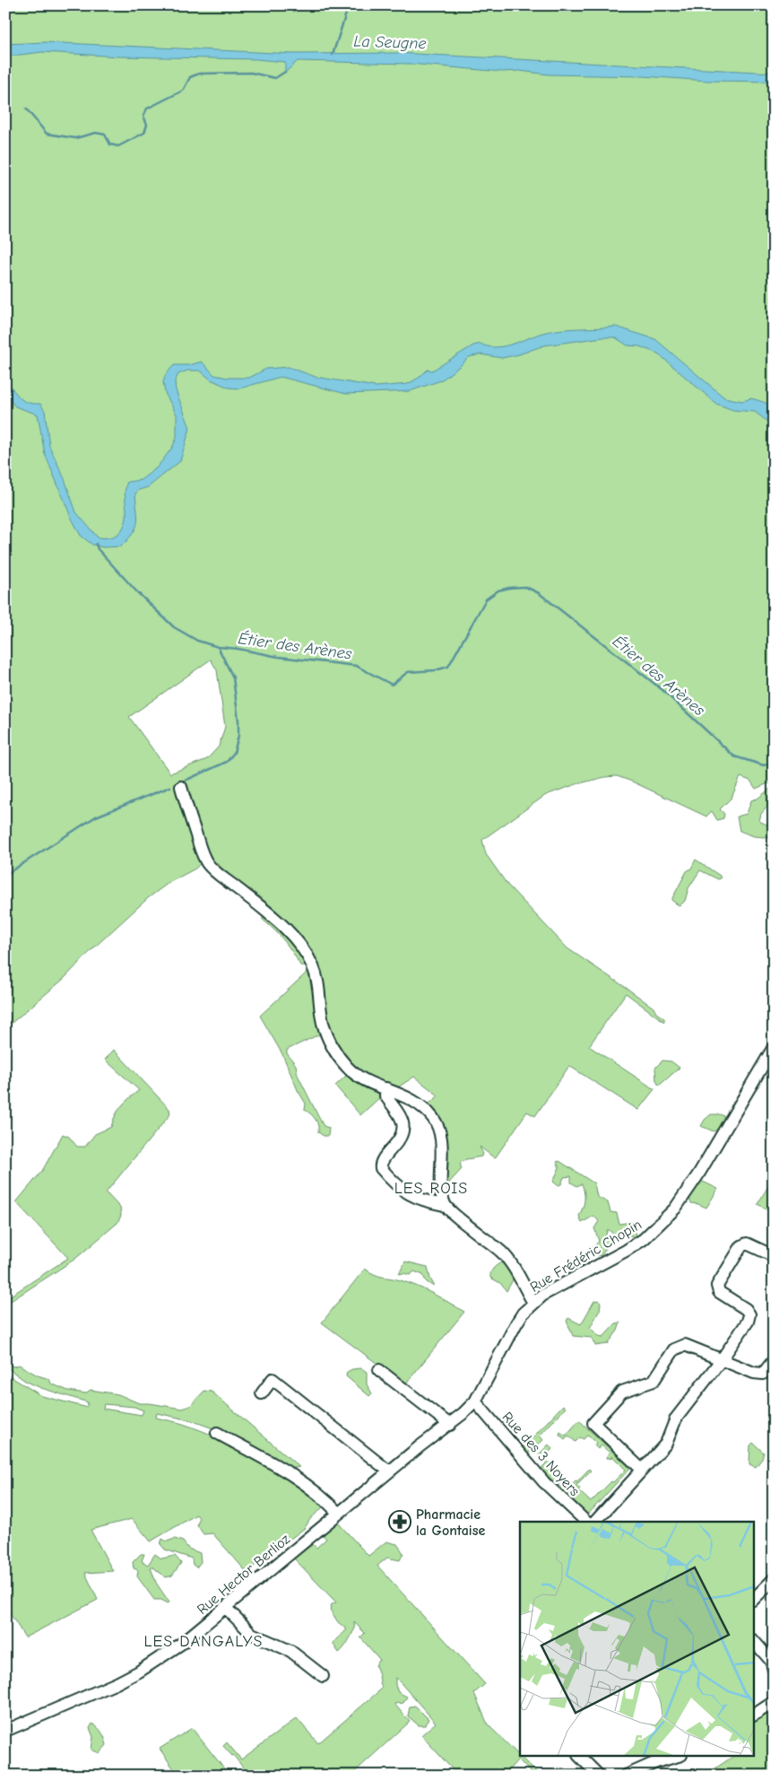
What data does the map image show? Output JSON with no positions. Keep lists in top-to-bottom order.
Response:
{
  "streets": {
    "street": ["Rue Frédéric Chopin", "Rue des 3 Noyers", "Rue Hector Berlioz"]
  },
  "crossings": [
    ["Rue Frédéric Chopin", "Rue des 3 Noyers"],
    ["Rue Frédéric Chopin", "Rue Hector Berlioz"],
    ["Rue des 3 Noyers", "Rue Hector Berlioz"]
  ],
  "districts": ["LES ROIS", "LES DANGALYS"],
  "water": ["La Seugne", "Étier des Arènes"],
  "places": {
    "pharmacy": ["Pharmacie la Gontaise"]
  }
}
